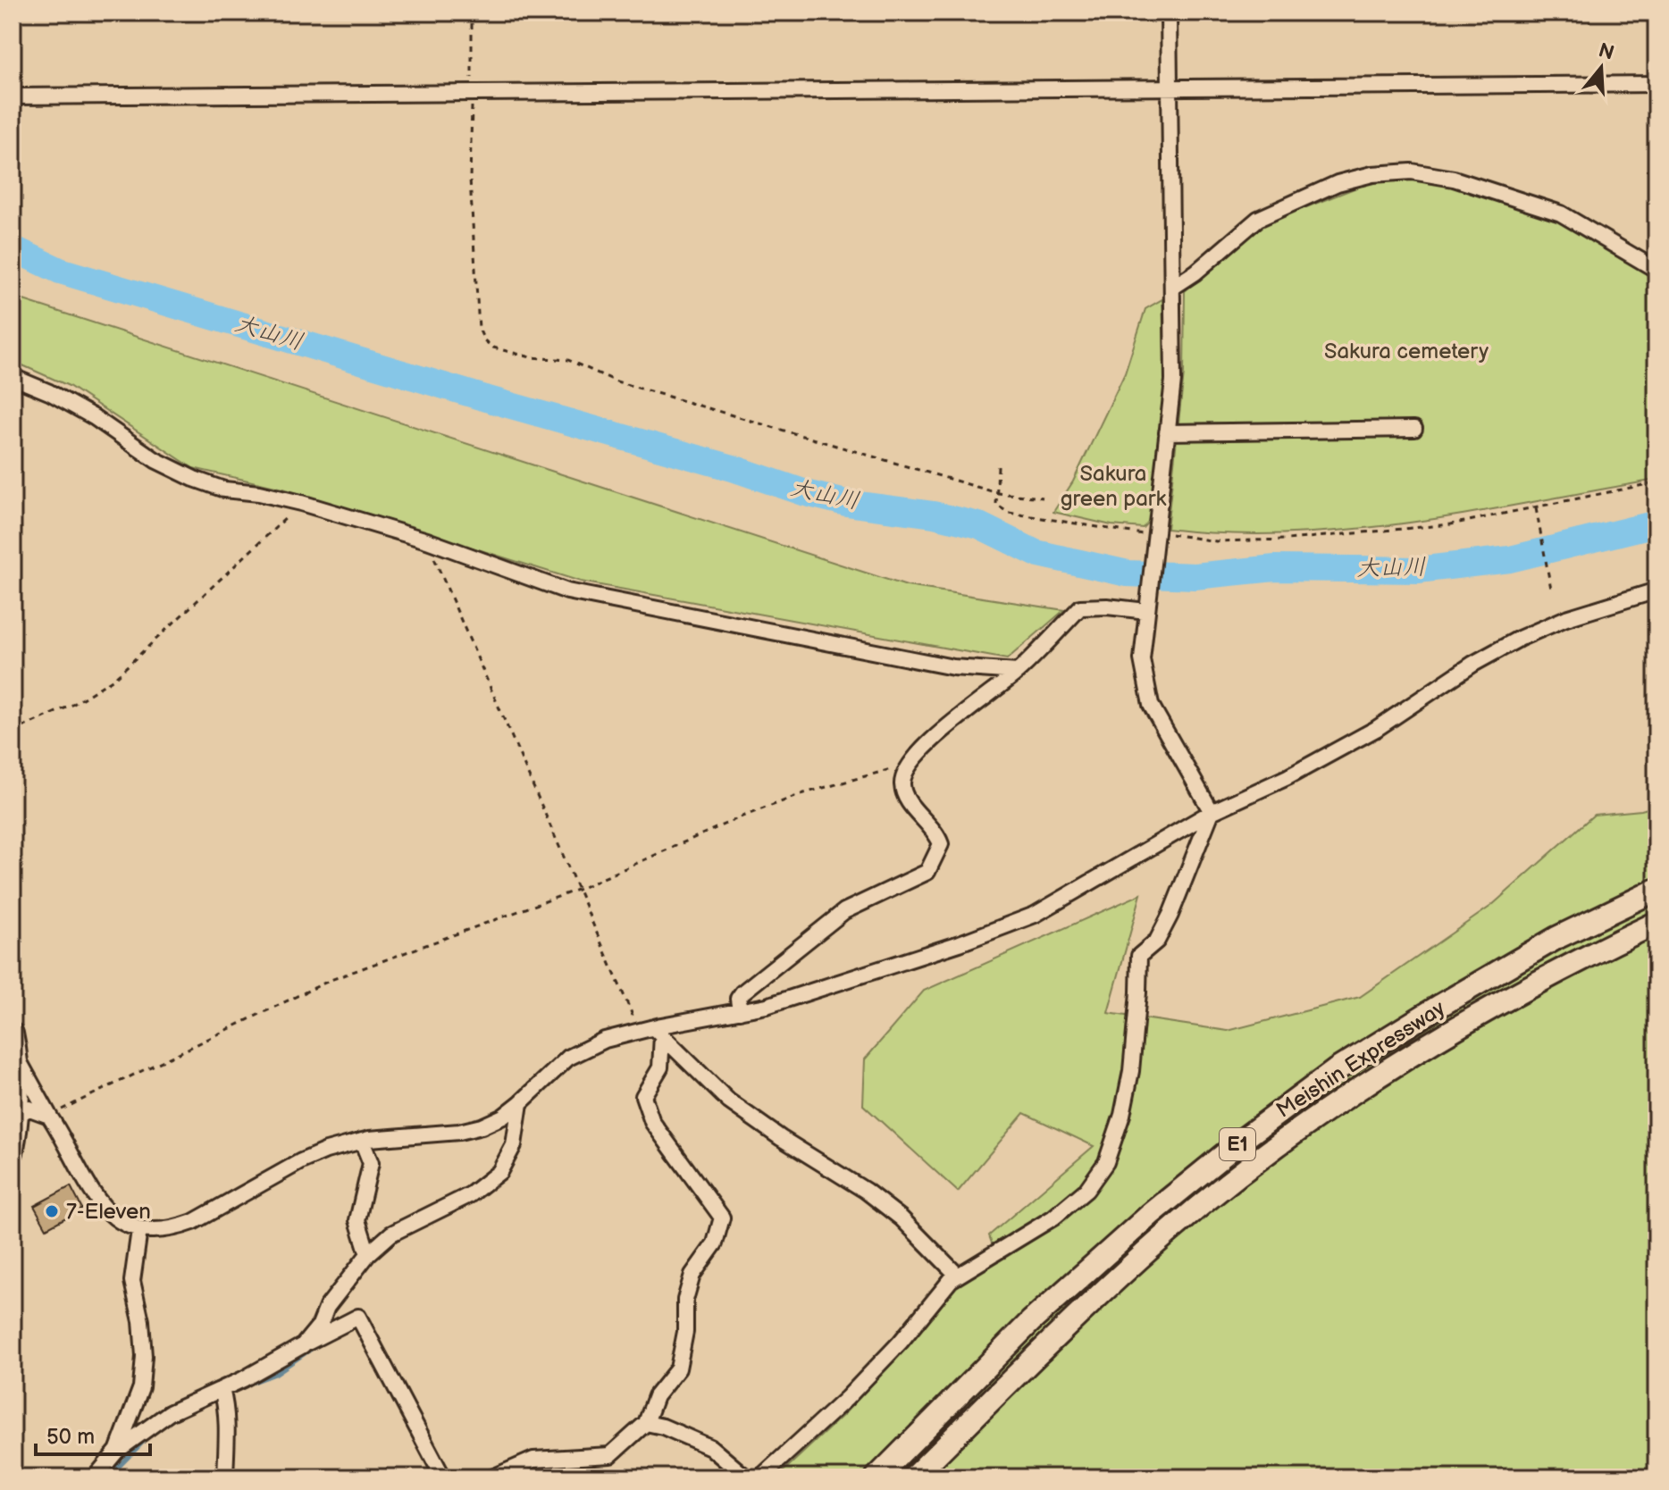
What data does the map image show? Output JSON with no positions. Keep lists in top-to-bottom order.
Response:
{
  "streets": {
    "highway": ["Meishin Expressway", "E1"]
  },
  "water": ["大山川"],
  "parks": ["Sakura cemetery", "Sakura green park"],
  "places": ["7-Eleven"],
  "scale_bar": "50 m",
  "north": "top"
}
